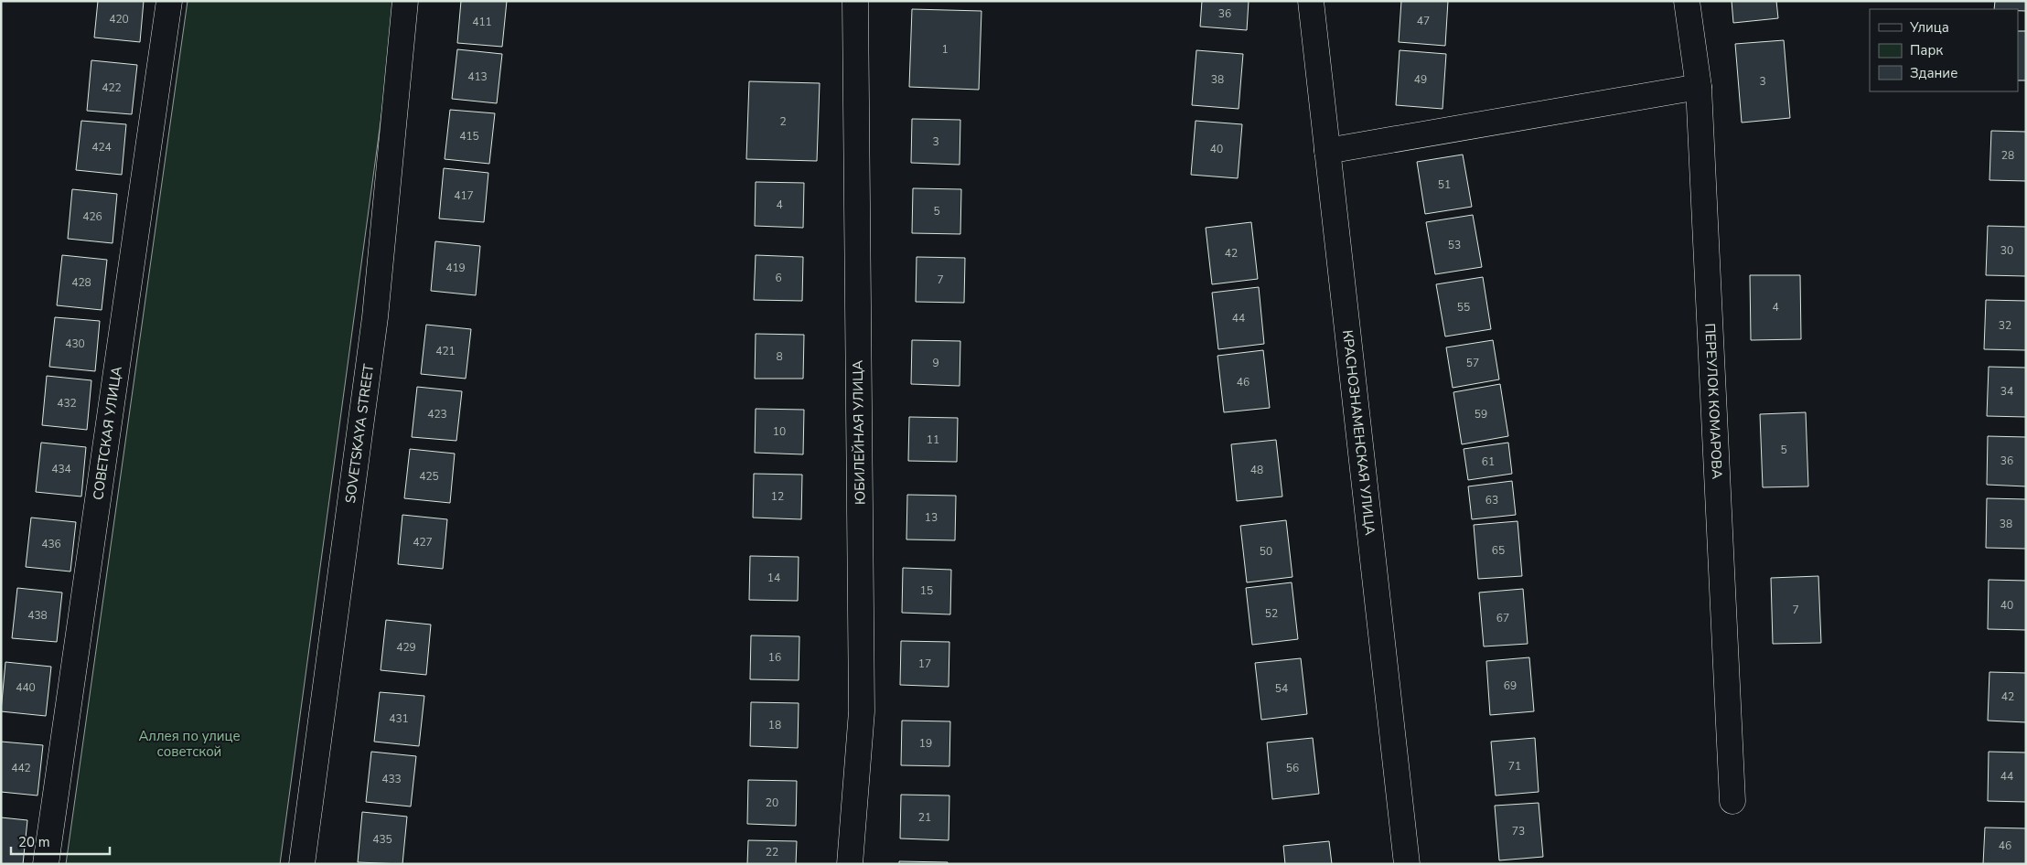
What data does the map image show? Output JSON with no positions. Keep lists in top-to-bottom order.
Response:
{
  "streets": {
    "street": [
      "ПЕРЕУЛОК КОМАРОВА",
      "СОВЕТСКАЯ УЛИЦА",
      "ЮБИЛЕЙНАЯ УЛИЦА",
      "КРАСНОЗНАМЕНСКАЯ УЛИЦА",
      "SOVETSKAYA STREET"
    ]
  },
  "parks": ["Аллея по улице советской"],
  "house_numbers": [
    "36",
    "420",
    "47",
    "411",
    "1",
    "413",
    "38",
    "49",
    "3",
    "422",
    "2",
    "415",
    "3",
    "424",
    "40",
    "28",
    "51",
    "417",
    "4",
    "5",
    "426",
    "53",
    "30",
    "42",
    "419",
    "6",
    "7",
    "428",
    "55",
    "4",
    "44",
    "32",
    "430",
    "421",
    "8",
    "9",
    "57",
    "46",
    "34",
    "432",
    "423",
    "59",
    "10",
    "11",
    "5",
    "36",
    "61",
    "434",
    "48",
    "425",
    "12",
    "63",
    "13",
    "38",
    "427",
    "436",
    "65",
    "50",
    "14",
    "15",
    "40",
    "7",
    "52",
    "438",
    "67",
    "429",
    "16",
    "17",
    "69",
    "440",
    "54",
    "42",
    "431",
    "18",
    "19",
    "71",
    "442",
    "56",
    "44",
    "433",
    "20",
    "21",
    "73",
    "435",
    "46",
    "22"
  ],
  "legend": ["Улица", "Парк", "Здание"],
  "scale_bar": "20 m"
}
